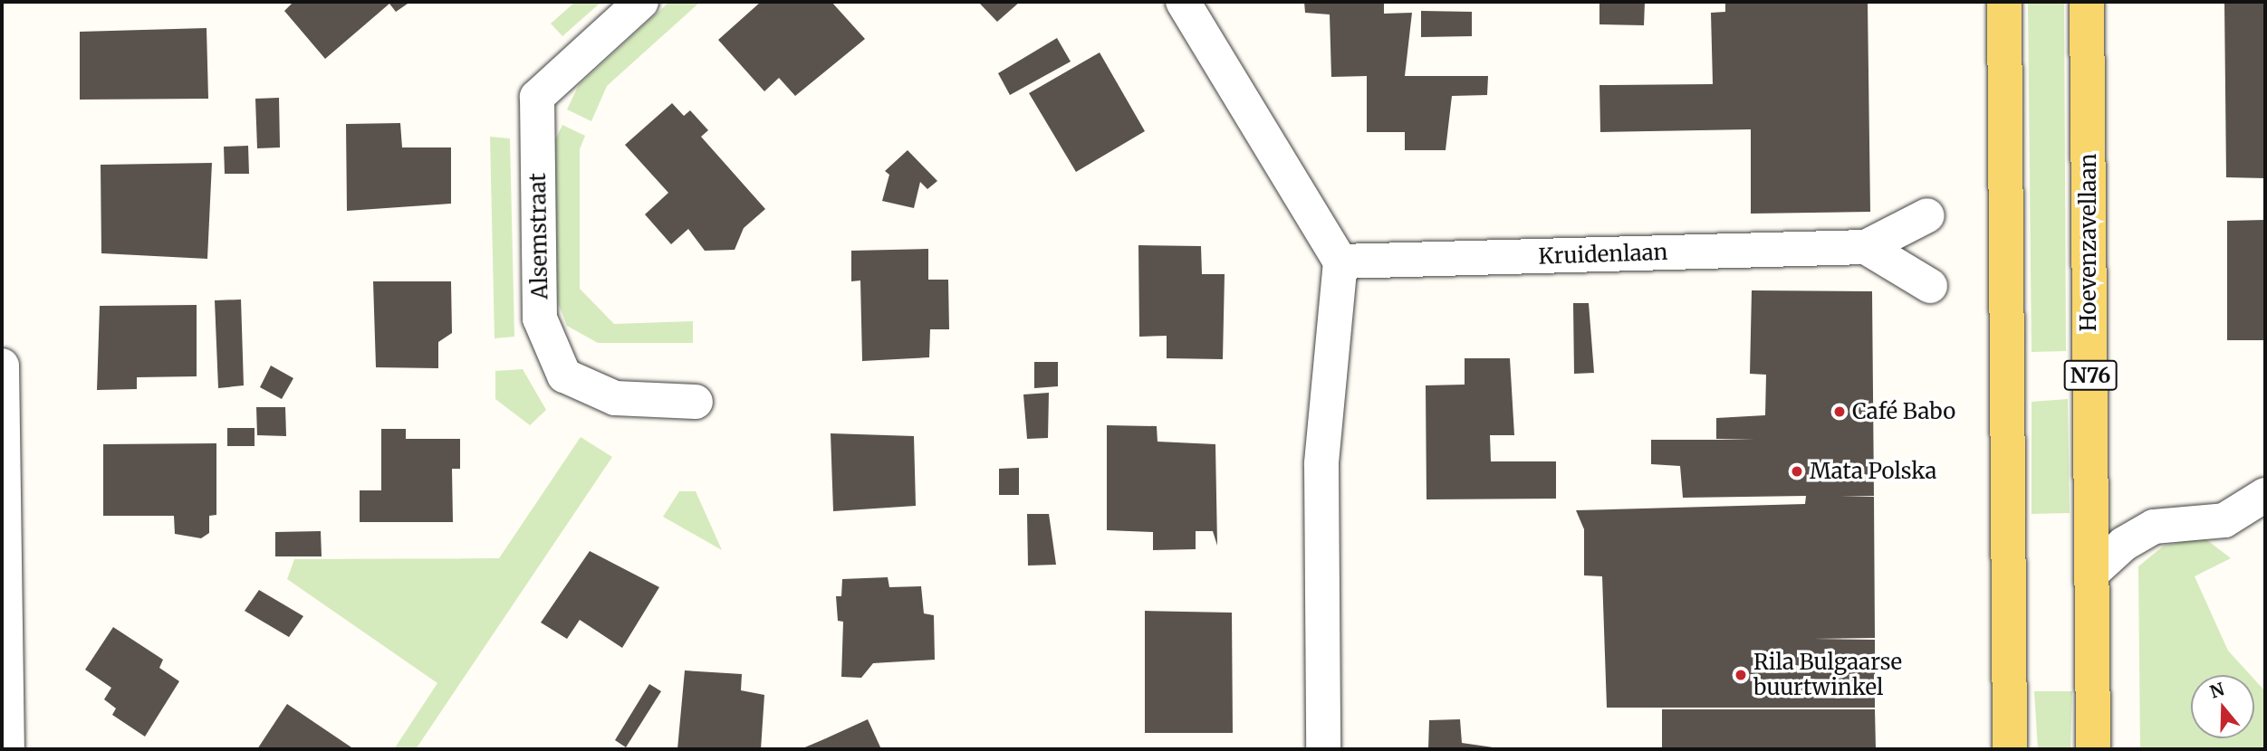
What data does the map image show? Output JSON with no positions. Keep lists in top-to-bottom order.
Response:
{
  "streets": {
    "main road": ["Hoevenzavellaan", "N76"],
    "street": ["Alsemstraat", "Kruidenlaan"]
  },
  "places": ["Café Babo", "Mata Polska", "Rila Bulgaarse buurtwinkel"],
  "north": "top"
}
